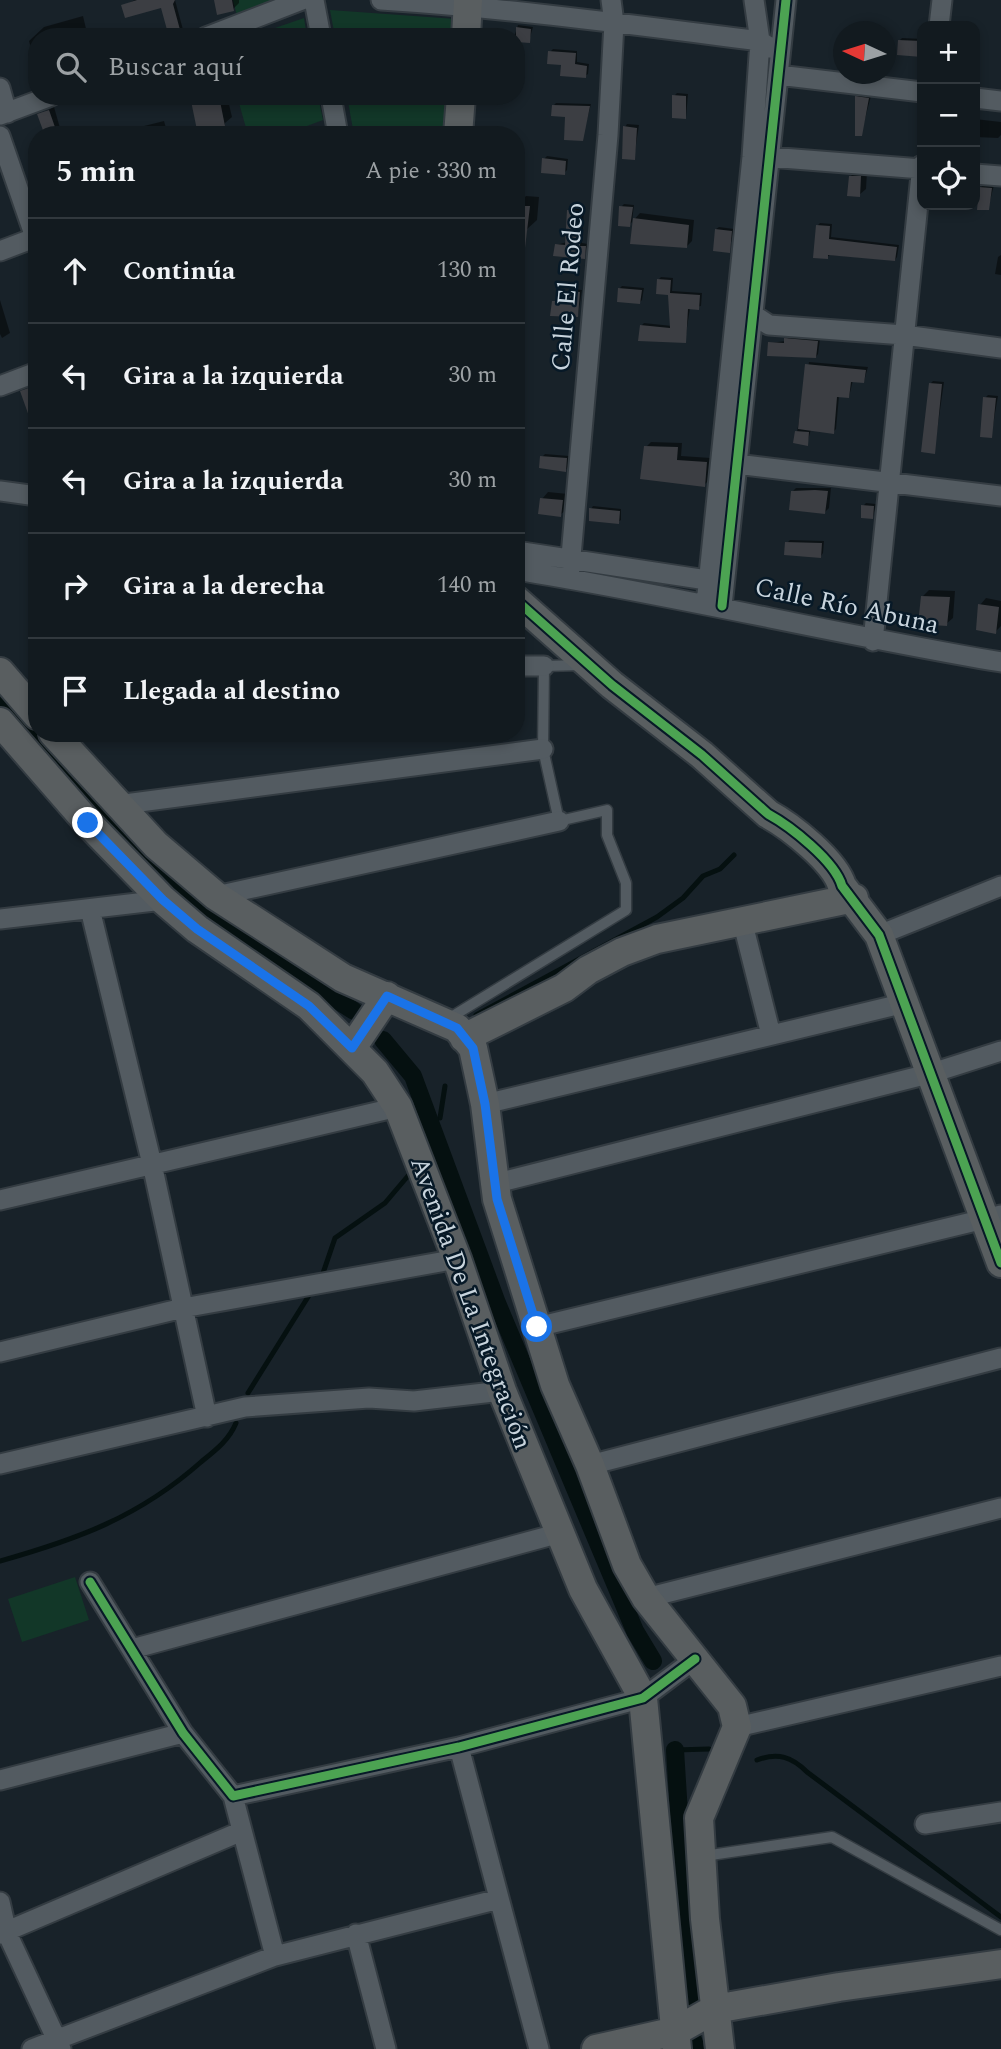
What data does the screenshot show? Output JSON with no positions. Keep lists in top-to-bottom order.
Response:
{
  "streets": {
    "main road": ["Avenida De La Integración"],
    "street": ["Calle El Rodeo", "Calle Río Abuna"]
  },
  "crossings": [
    ["Calle El Rodeo", "Calle Río Abuna"]
  ],
  "north": "left",
  "page": {
    "map_buttons": ["+", "−"],
    "search": "Buscar aquí",
    "heading": ["5 min", "A pie · 330 m"],
    "list": [
      ["Continúa", "130 m"],
      ["Gira a la izquierda", "30 m"],
      ["Gira a la izquierda", "30 m"],
      ["Gira a la derecha", "140 m"],
      "Llegada al destino"
    ]
  }
}
